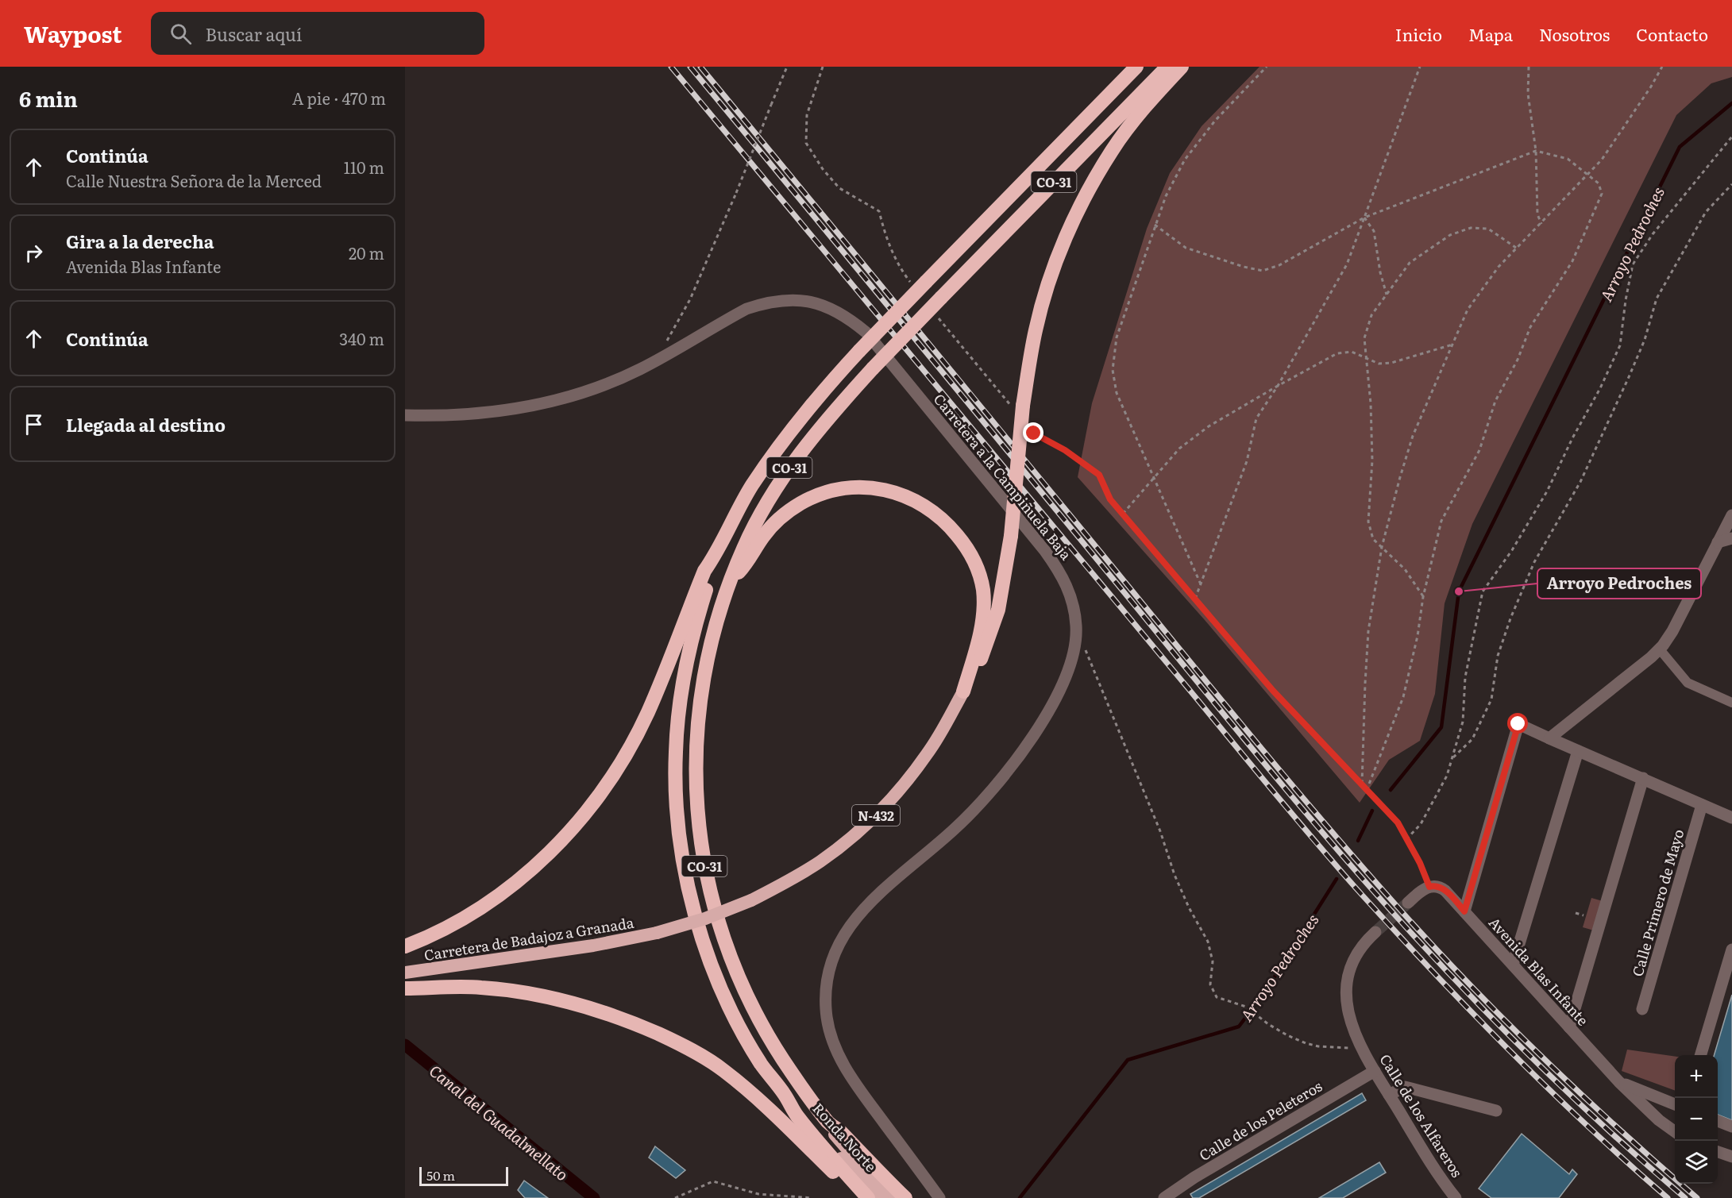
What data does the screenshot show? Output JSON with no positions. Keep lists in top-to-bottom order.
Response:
{
  "streets": {
    "highway": [
      "CO-31",
      "N-432",
      "Carretera de Badajoz a Granada",
      "Ronda Norte"
    ],
    "street": [
      "Carretera a la Campiñuela Baja",
      "Calle Primero de Mayo",
      "Avenida Blas Infante",
      "Calle de los Alfareros",
      "Calle de los Peleteros"
    ]
  },
  "crossings": [
    ["CO-31", "Ronda Norte"],
    ["Calle de los Alfareros", "Calle de los Peleteros"]
  ],
  "water": ["Arroyo Pedroches", "Canal del Guadalmellato"],
  "places": ["Arroyo Pedroches"],
  "scale_bar": "50 m",
  "page": {
    "header": "Waypost",
    "search": "Buscar aquí",
    "nav": [
      "Inicio",
      "Mapa",
      "Nosotros",
      "Contacto"
    ],
    "heading": ["6 min", "A pie · 470 m"],
    "list": [
      ["Continúa", "Calle Nuestra Señora de la Merced", "110 m"],
      ["Gira a la derecha", "Avenida Blas Infante", "20 m"],
      ["Continúa", "340 m"],
      "Llegada al destino"
    ],
    "map_buttons": ["+", "−"],
    "scale": "50 m"
  }
}
